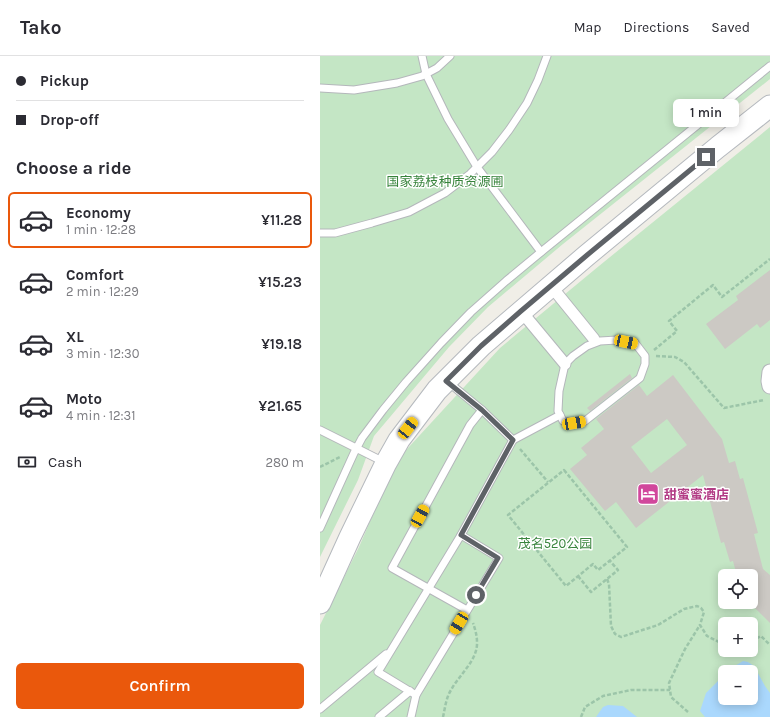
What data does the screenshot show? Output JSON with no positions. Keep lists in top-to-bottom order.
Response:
{
  "parks": ["国家荔枝种质资源圃", "茂名520公园"],
  "places": {
    "hotel": ["甜蜜蜜酒店"]
  },
  "page": {
    "header": "Tako",
    "nav": ["Map", "Directions", "Saved"],
    "banner": ["Pickup", "Drop-off"],
    "bubble": "1 min",
    "heading": "Choose a ride",
    "list": [
      {
        "name": "Economy",
        "note": "1 min · 12:28",
        "value": "¥11.28"
      },
      {
        "name": "Comfort",
        "note": "2 min · 12:29",
        "value": "¥15.23"
      },
      {
        "name": "XL",
        "note": "3 min · 12:30",
        "value": "¥19.18"
      },
      {
        "name": "Moto",
        "note": "4 min · 12:31",
        "value": "¥21.65"
      }
    ],
    "pay": ["Cash", "280 m"],
    "map_buttons": ["+", "−"],
    "buttons": "Confirm"
  }
}
